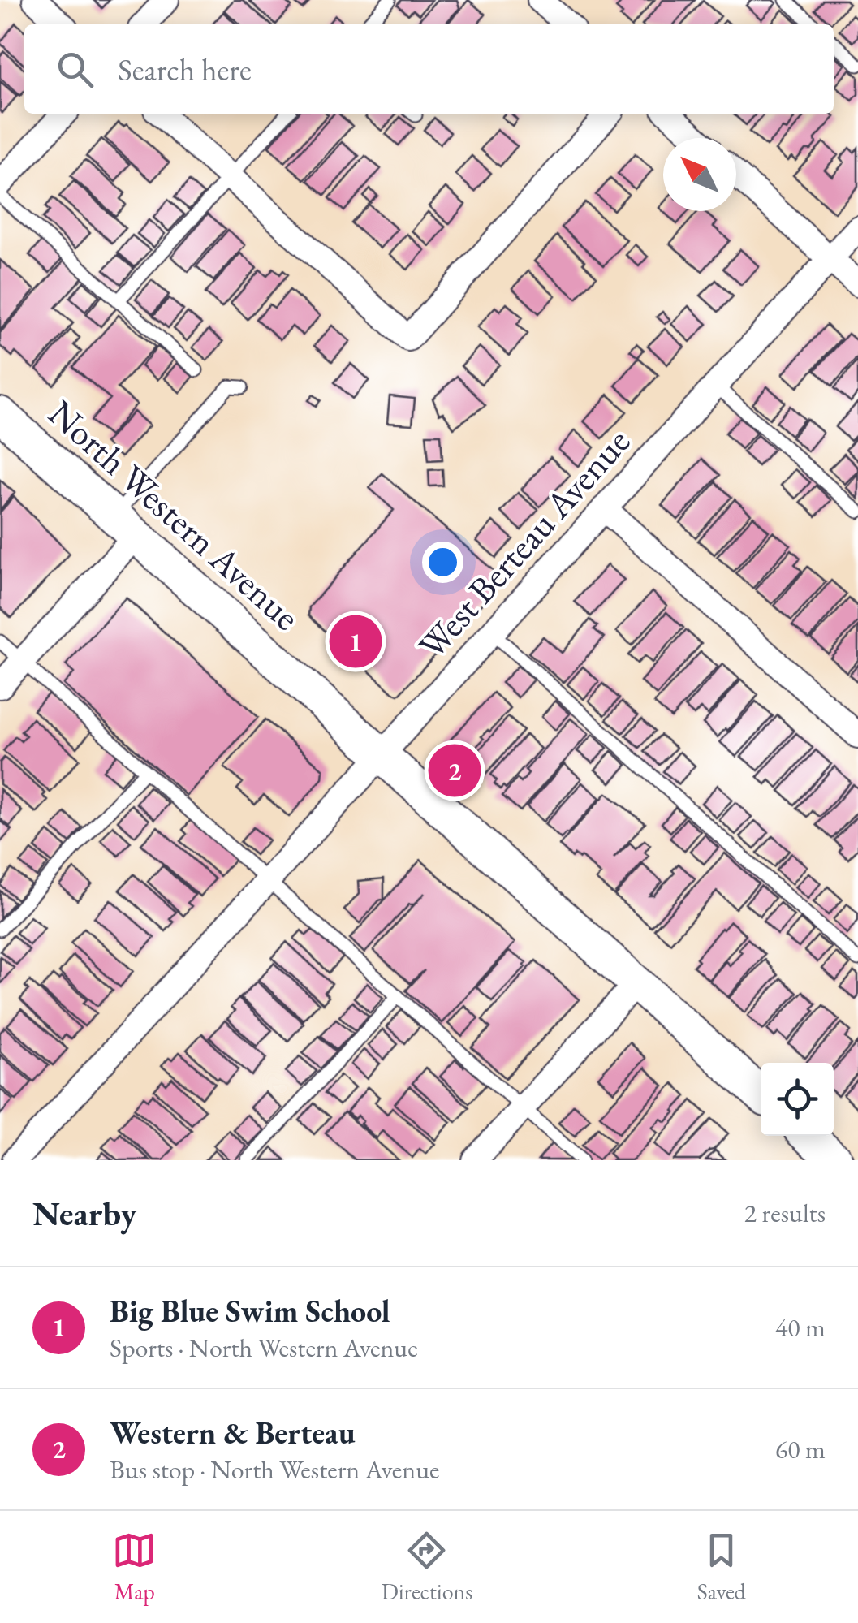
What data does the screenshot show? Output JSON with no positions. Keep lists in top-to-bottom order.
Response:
{
  "streets": {
    "main road": ["North Western Avenue"],
    "street": ["West Berteau Avenue"]
  },
  "crossings": [
    ["North Western Avenue", "West Berteau Avenue"]
  ],
  "north": "top left",
  "page": {
    "search": "Search here",
    "pins": ["1", "2"],
    "heading": ["Nearby", "2 results"],
    "list": [
      {
        "mark": "1",
        "name": "Big Blue Swim School",
        "note": "Sports · North Western Avenue",
        "value": "40 m"
      },
      {
        "mark": "2",
        "name": "Western & Berteau",
        "note": "Bus stop · North Western Avenue",
        "value": "60 m"
      }
    ],
    "nav": ["Map", "Directions", "Saved"]
  }
}
